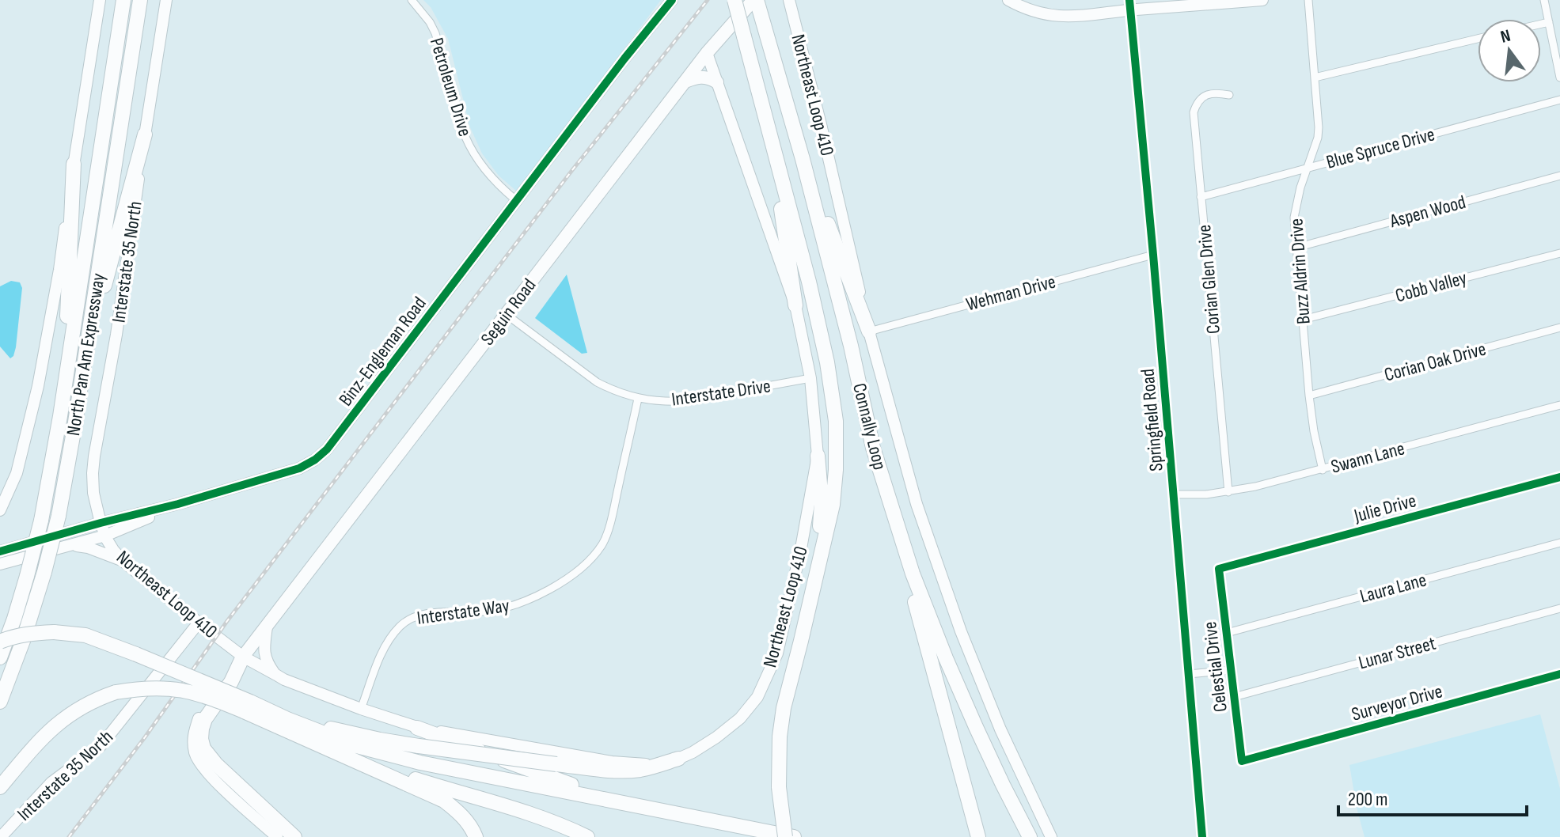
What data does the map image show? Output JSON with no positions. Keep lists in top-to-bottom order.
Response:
{
  "streets": {
    "highway": ["North Pan Am Expressway", "Connally Loop"],
    "main road": [
      "Northeast Loop 410",
      "Interstate 35 North",
      "Seguin Road",
      "Binz-Engleman Road"
    ],
    "street": [
      "Petroleum Drive",
      "Blue Spruce Drive",
      "Aspen Wood",
      "Buzz Aldrin Drive",
      "Corian Glen Drive",
      "Cobb Valley",
      "Wehman Drive",
      "Corian Oak Drive",
      "Interstate Drive",
      "Springfield Road",
      "Swann Lane",
      "Julie Drive",
      "Laura Lane",
      "Interstate Way",
      "Lunar Street",
      "Celestial Drive",
      "Surveyor Drive"
    ]
  },
  "crossings": [
    ["Petroleum Drive", "Binz-Engleman Road"],
    ["Northeast Loop 410", "Interstate 35 North"],
    ["Northeast Loop 410", "Wehman Drive"],
    ["Northeast Loop 410", "Seguin Road"],
    ["Northeast Loop 410", "Binz-Engleman Road"],
    ["Northeast Loop 410", "Interstate Drive"],
    ["Northeast Loop 410", "Interstate Way"],
    ["Blue Spruce Drive", "Buzz Aldrin Drive"],
    ["Blue Spruce Drive", "Corian Glen Drive"],
    ["Aspen Wood", "Buzz Aldrin Drive"],
    ["Interstate 35 North", "Binz-Engleman Road"],
    ["Buzz Aldrin Drive", "Cobb Valley"],
    ["Buzz Aldrin Drive", "Corian Oak Drive"],
    ["Buzz Aldrin Drive", "Swann Lane"],
    ["Corian Glen Drive", "Swann Lane"],
    ["Wehman Drive", "Springfield Road"],
    ["Seguin Road", "Interstate Drive"],
    ["Seguin Road", "Connally Loop"],
    ["Interstate Drive", "Interstate Way"],
    ["Springfield Road", "Swann Lane"],
    ["Julie Drive", "Celestial Drive"],
    ["Laura Lane", "Celestial Drive"],
    ["Lunar Street", "Celestial Drive"],
    ["Celestial Drive", "Surveyor Drive"]
  ],
  "scale_bar": "200 m",
  "north": "top"
}
